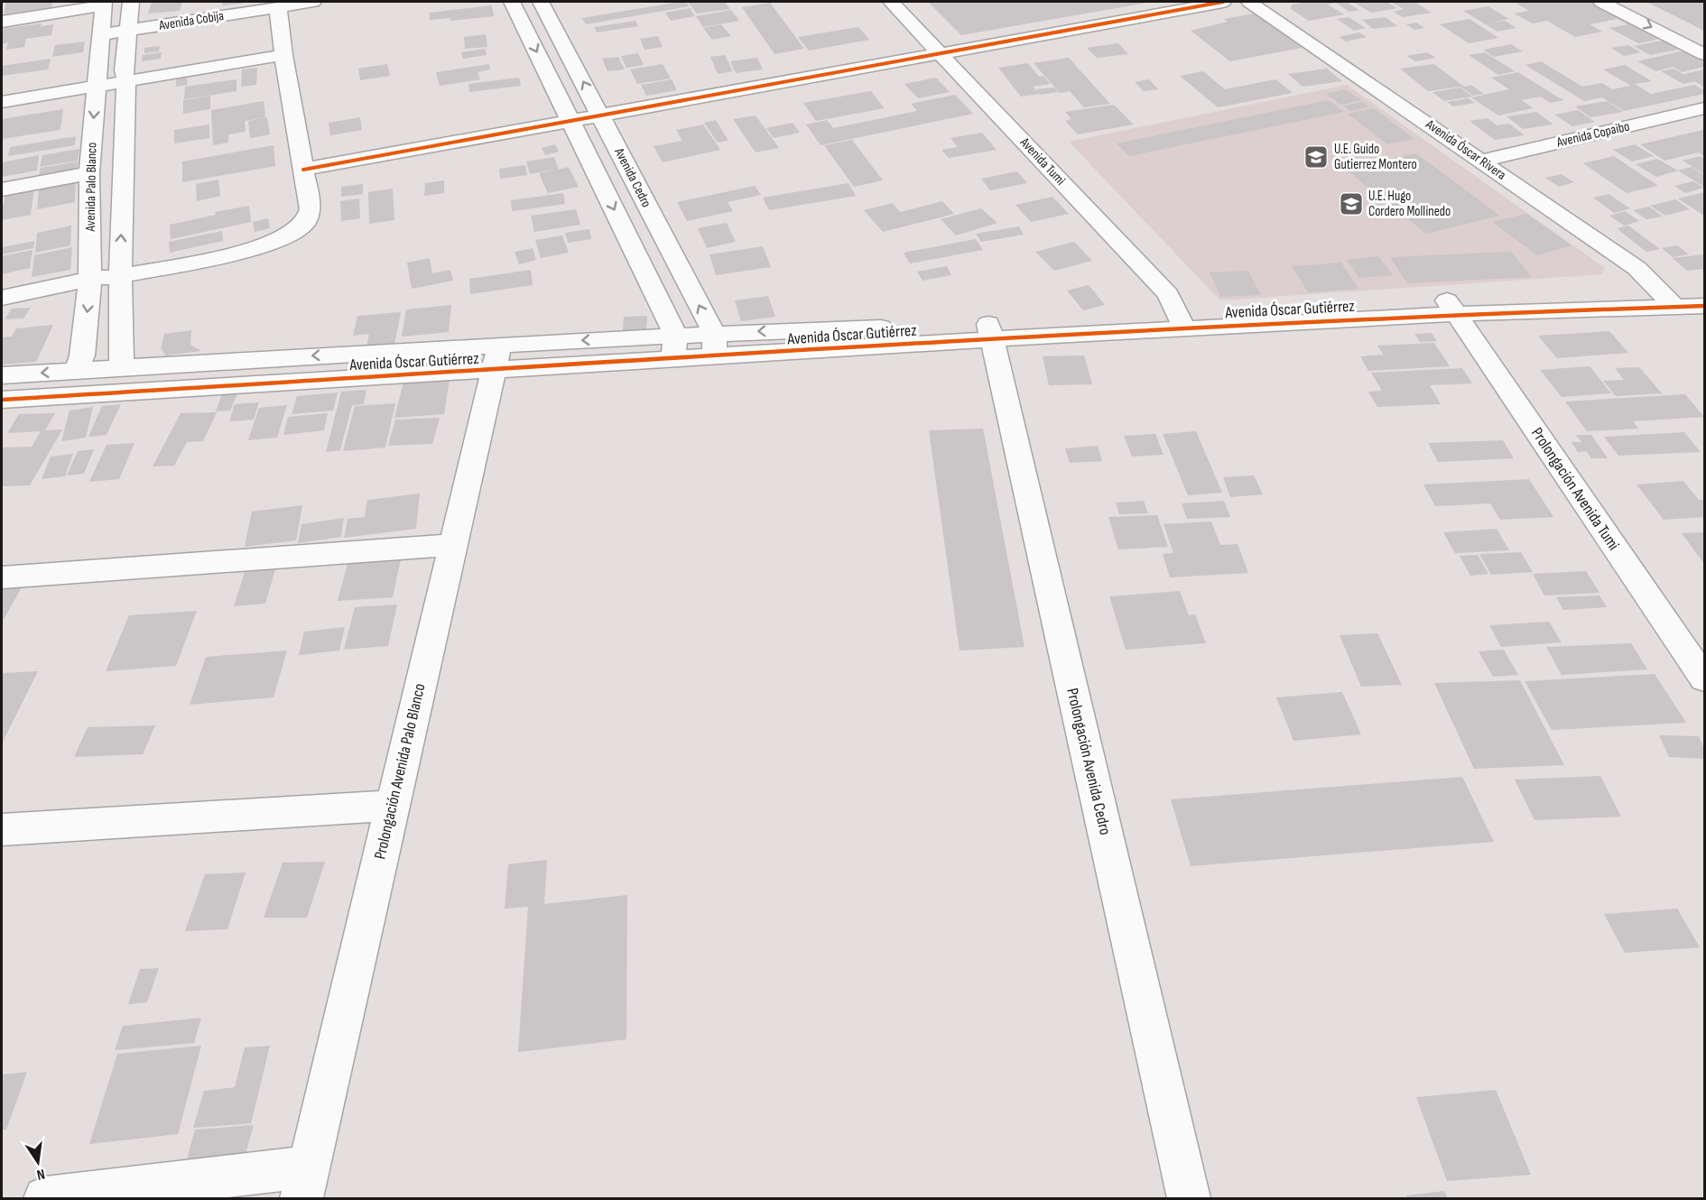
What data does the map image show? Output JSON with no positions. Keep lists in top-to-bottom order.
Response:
{
  "streets": {
    "street": [
      "Avenida Cobija",
      "Avenida Copaibo",
      "Avenida Óscar Rivera",
      "Avenida Tumi",
      "Avenida Cedro",
      "Avenida Palo Blanco",
      "Avenida Óscar Gutiérrez",
      "Prolongación Avenida Tumi",
      "Prolongación Avenida Cedro",
      "Prolongación Avenida Palo Blanco"
    ]
  },
  "crossings": [
    ["Avenida Cobija", "Avenida Palo Blanco"],
    ["Avenida Copaibo", "Avenida Óscar Rivera"],
    ["Avenida Óscar Rivera", "Avenida Óscar Gutiérrez"],
    ["Avenida Tumi", "Avenida Óscar Gutiérrez"],
    ["Avenida Cedro", "Avenida Óscar Gutiérrez"],
    ["Avenida Palo Blanco", "Avenida Óscar Gutiérrez"],
    ["Avenida Óscar Gutiérrez", "Prolongación Avenida Tumi"],
    ["Avenida Óscar Gutiérrez", "Prolongación Avenida Cedro"],
    ["Avenida Óscar Gutiérrez", "Prolongación Avenida Palo Blanco"]
  ],
  "places": {
    "school or university": ["U.E. Guido Gutierrez Montero", "U.E. Hugo Cordero Mollinedo"]
  },
  "north": "bottom"
}
